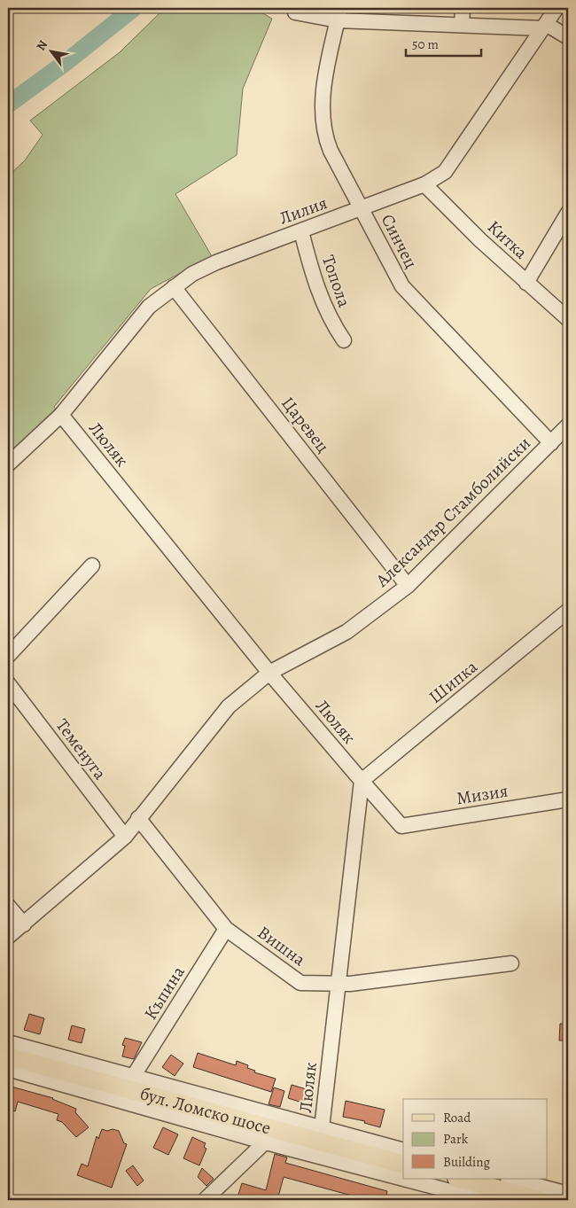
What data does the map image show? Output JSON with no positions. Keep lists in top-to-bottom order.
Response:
{
  "streets": {
    "main road": ["бул. Ломско шосе"],
    "street": [
      "Лилия",
      "Китка",
      "Синчец",
      "Топола",
      "Царевец",
      "Люляк",
      "Александър Стамболийски",
      "Шипка",
      "Теменуга",
      "Мизия",
      "Вишна",
      "Къпина"
    ]
  },
  "crossings": [
    ["Лилия", "Китка"],
    ["Лилия", "Синчец"],
    ["Лилия", "Топола"],
    ["Лилия", "Царевец"],
    ["Лилия", "Люляк"],
    ["Синчец", "Александър Стамболийски"],
    ["Царевец", "Александър Стамболийски"],
    ["Люляк", "Александър Стамболийски"],
    ["Люляк", "Шипка"],
    ["Люляк", "Мизия"],
    ["Люляк", "Вишна"],
    ["Александър Стамболийски", "Теменуга"],
    ["Александър Стамболийски", "Вишна"],
    ["Шипка", "Мизия"],
    ["Вишна", "Къпина"]
  ],
  "legend": ["Road", "Park", "Building"],
  "scale_bar": "50 m",
  "north": "top left"
}
